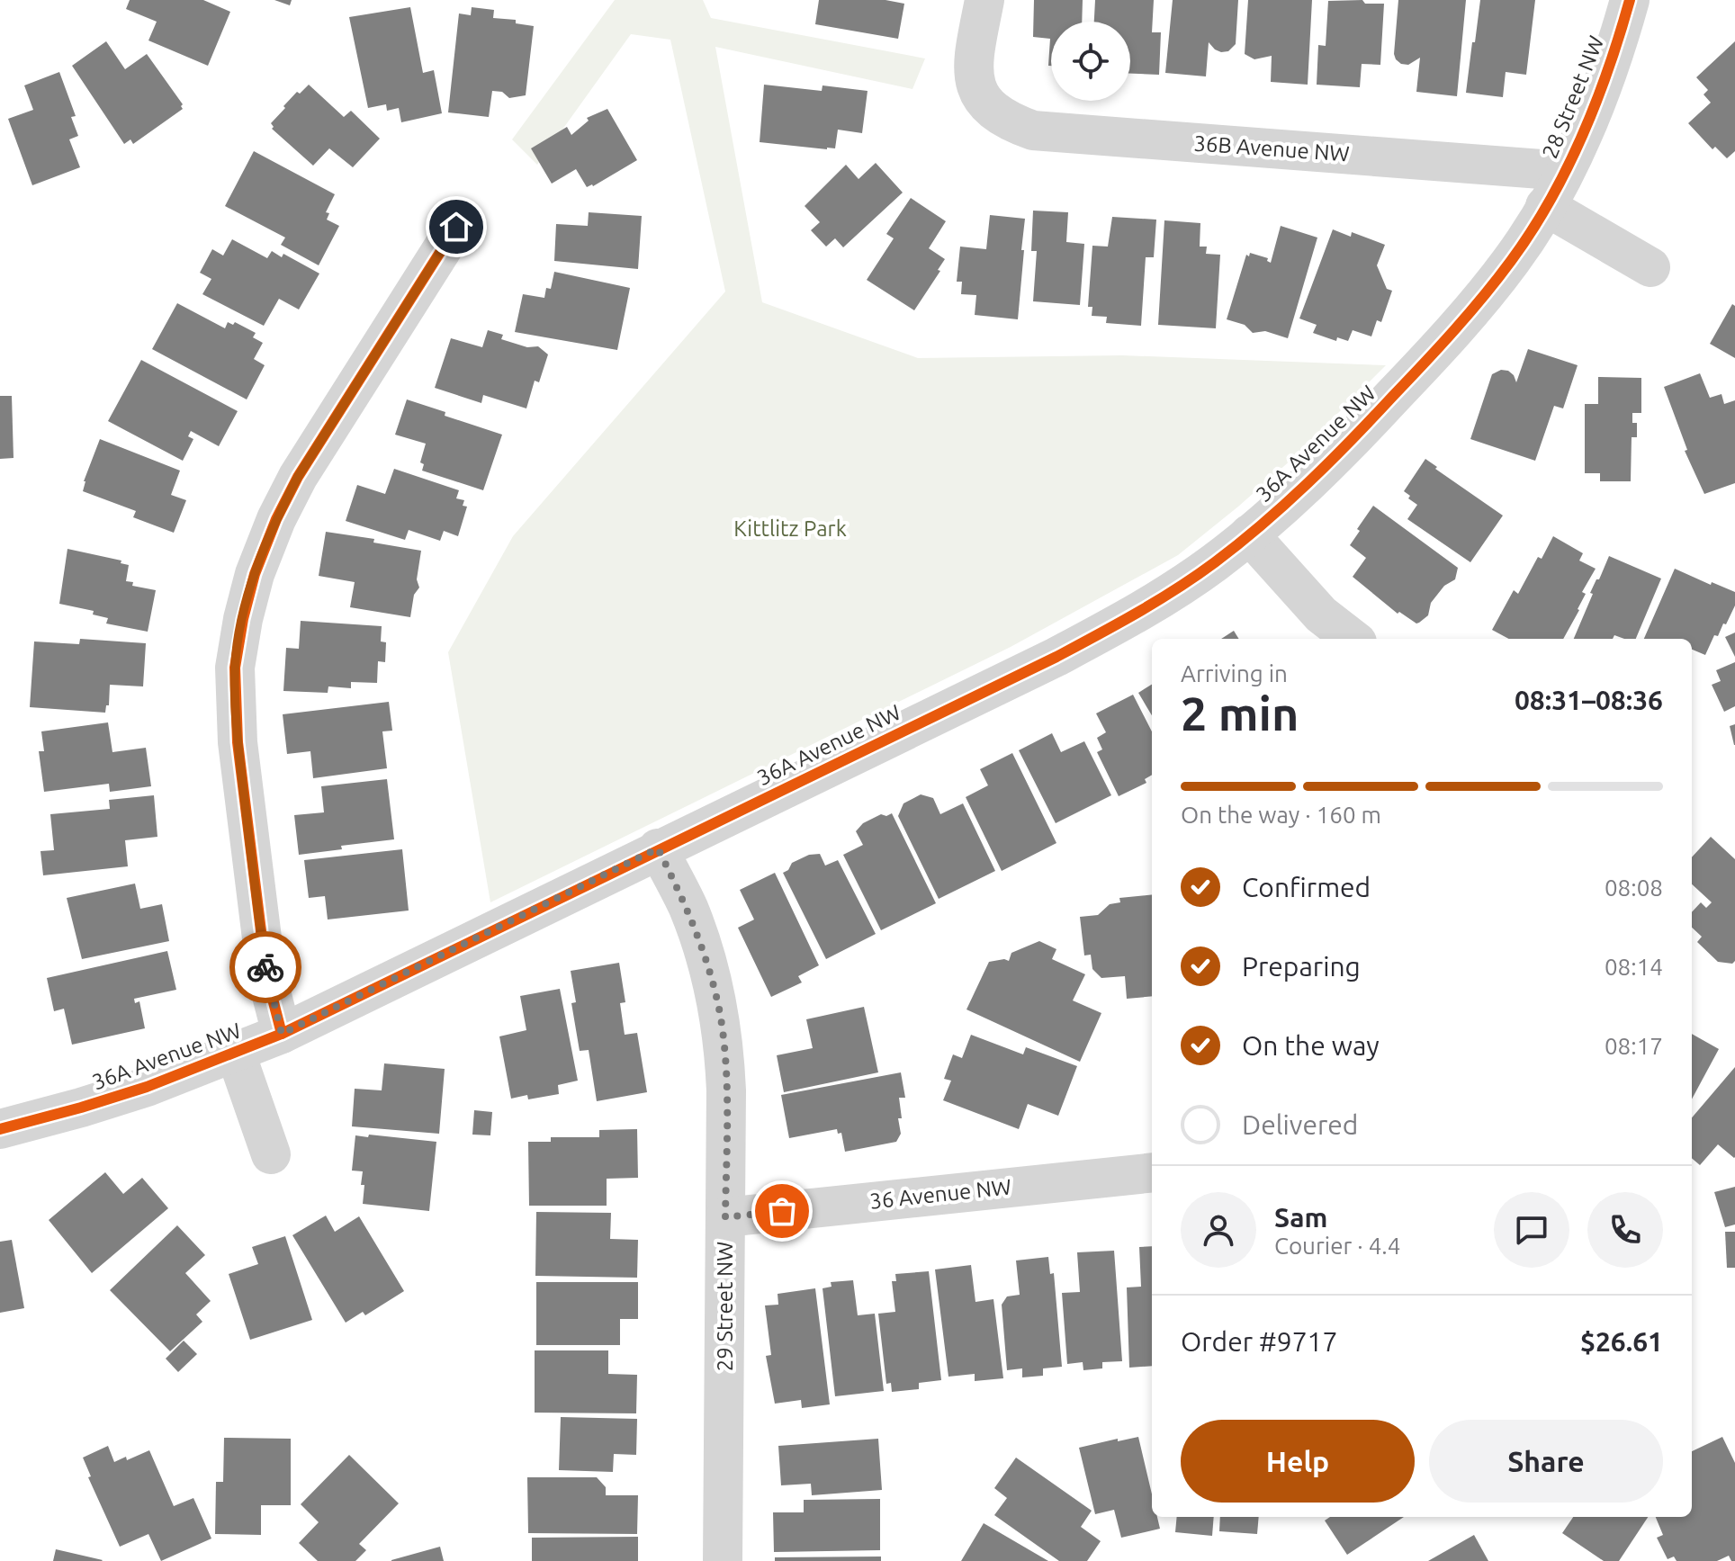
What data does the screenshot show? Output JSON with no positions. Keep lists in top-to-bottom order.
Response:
{
  "streets": {
    "street": [
      "28 Street NW",
      "36B Avenue NW",
      "36A Avenue NW",
      "36 Avenue NW",
      "29 Street NW"
    ]
  },
  "crossings": [
    ["28 Street NW", "36B Avenue NW"],
    ["28 Street NW", "36A Avenue NW"],
    ["36A Avenue NW", "29 Street NW"],
    ["36 Avenue NW", "29 Street NW"]
  ],
  "parks": ["Kittlitz Park"],
  "page": {
    "heading": ["2 min", "Arriving in", "08:31–08:36"],
    "panel": [
      "Sam",
      "Courier · 4.4",
      "Order #9717",
      "$26.61"
    ],
    "bar": "On the way · 160 m",
    "list": [
      ["Confirmed", "08:08"],
      ["Preparing", "08:14"],
      ["On the way", "08:17"],
      "Delivered"
    ],
    "buttons": ["Help", "Share"]
  }
}
